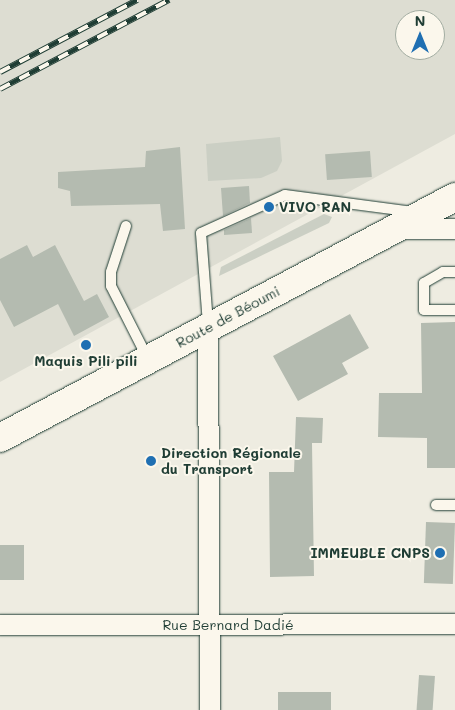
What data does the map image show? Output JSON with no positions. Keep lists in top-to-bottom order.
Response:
{
  "streets": {
    "main road": ["Route de Béoumi"],
    "street": ["Rue Bernard Dadié"]
  },
  "places": [
    "VIVO RAN",
    "Maquis Pili pili",
    "Direction Régionale du Transport",
    "IMMEUBLE CNPS"
  ],
  "north": "top"
}
